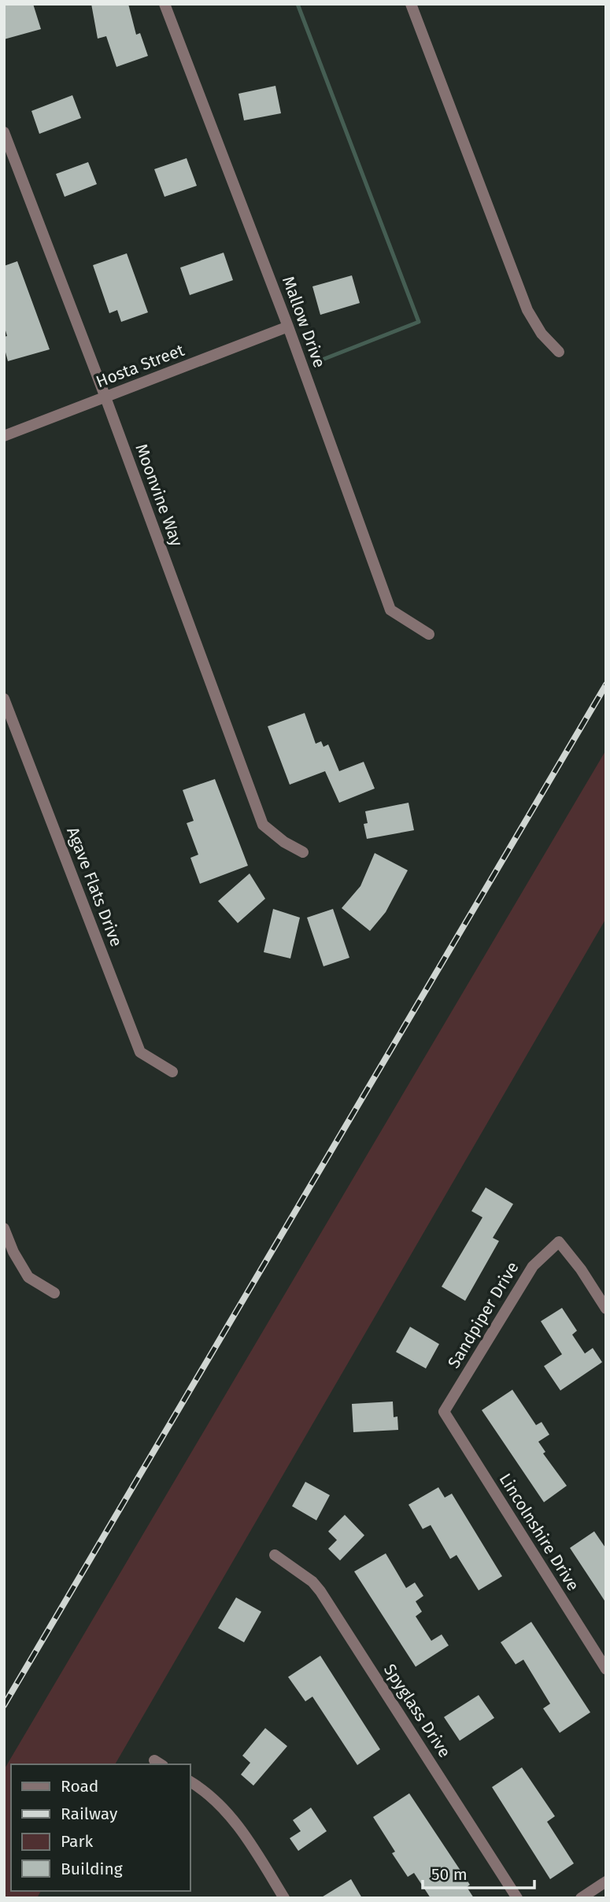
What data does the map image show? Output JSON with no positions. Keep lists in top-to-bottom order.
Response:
{
  "streets": {
    "street": [
      "Mallow Drive",
      "Hosta Street",
      "Moonvine Way",
      "Agave Flats Drive",
      "Sandpiper Drive",
      "Lincolnshire Drive",
      "Spyglass Drive"
    ]
  },
  "crossings": [
    ["Mallow Drive", "Hosta Street"],
    ["Hosta Street", "Moonvine Way"],
    ["Sandpiper Drive", "Lincolnshire Drive"]
  ],
  "legend": [
    "Road",
    "Railway",
    "Park",
    "Building"
  ],
  "scale_bar": "50 m"
}
